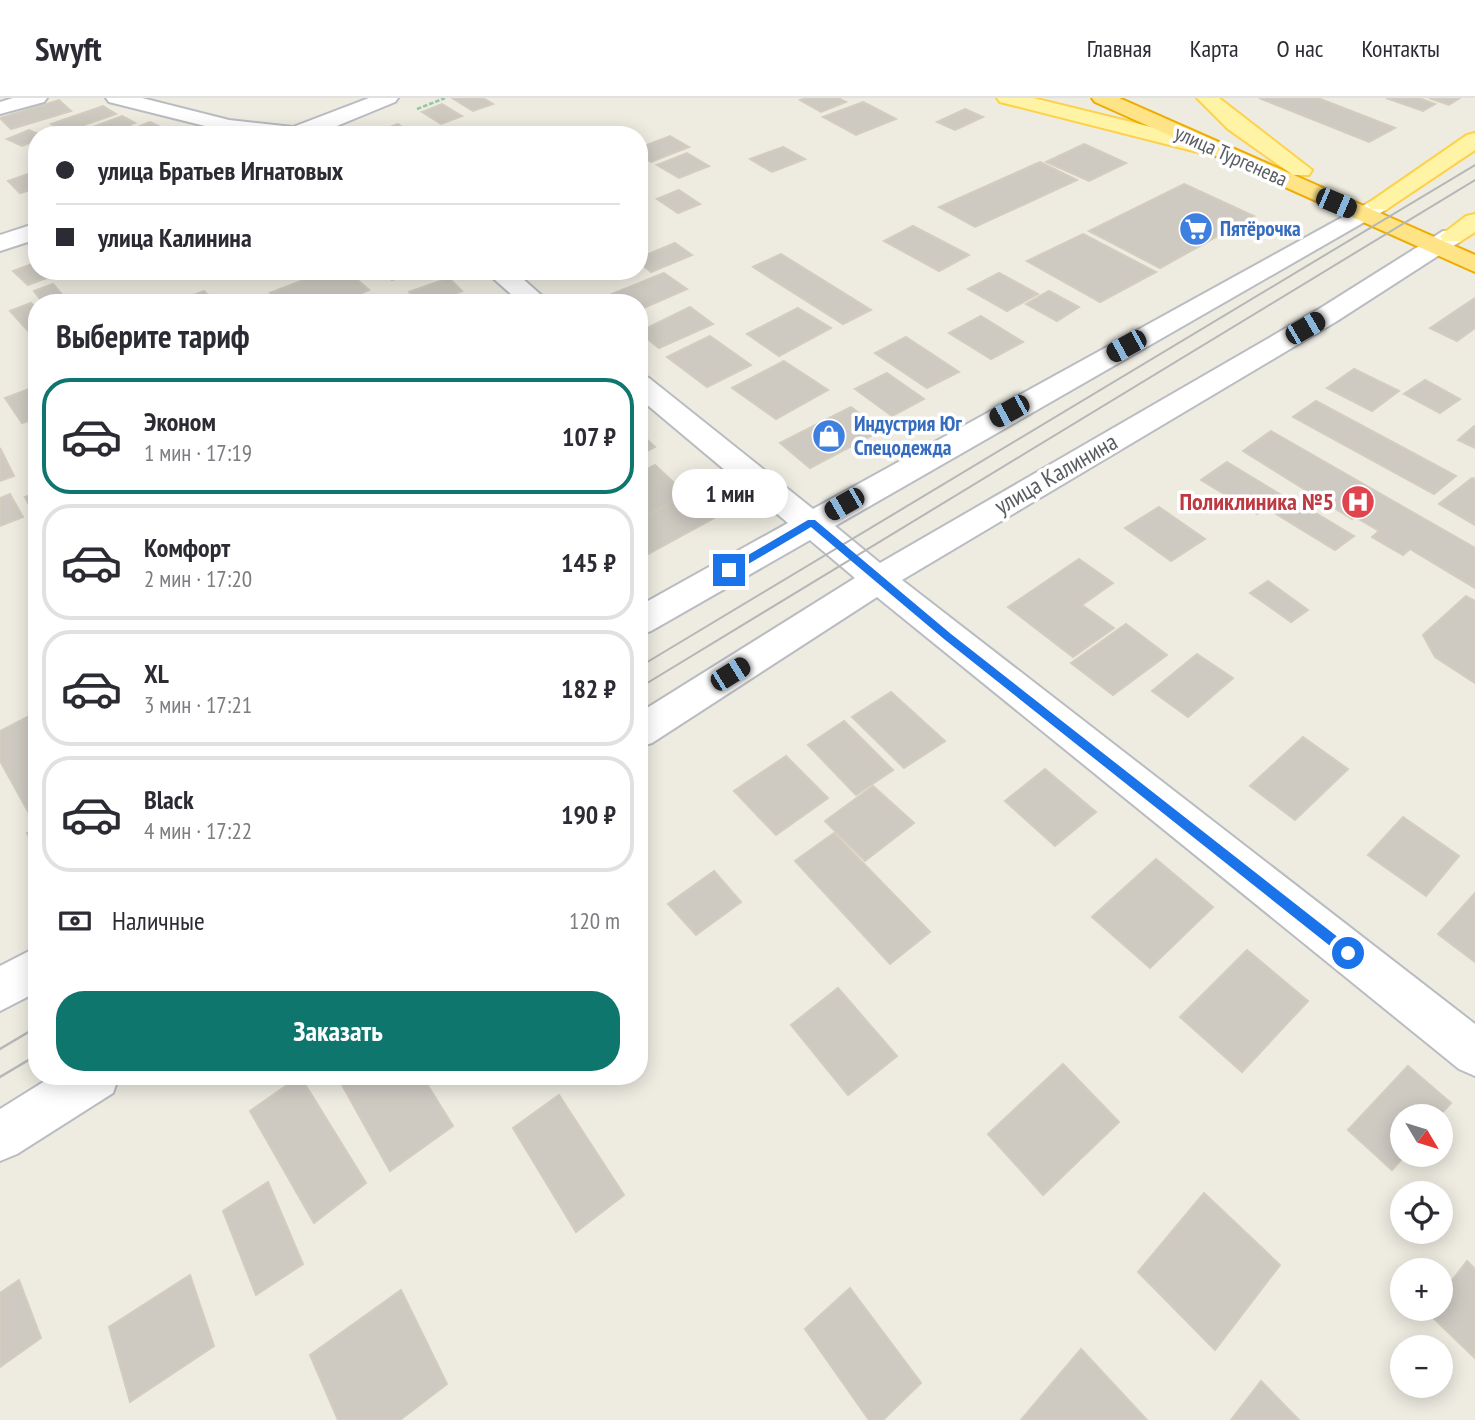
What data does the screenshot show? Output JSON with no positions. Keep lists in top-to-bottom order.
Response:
{
  "streets": {
    "highway": ["улица Тургенева"],
    "main road": ["улица Калинина"]
  },
  "crossings": [
    ["улица Тургенева", "улица Калинина"]
  ],
  "places": {
    "supermarket": ["Пятёрочка"],
    "shop": ["Индустрия Юг Спецодежда"],
    "hospital": ["Поликлиника №5"]
  },
  "north": "bottom right",
  "page": {
    "header": "Swyft",
    "nav": [
      "Главная",
      "Карта",
      "О нас",
      "Контакты"
    ],
    "banner": ["улица Братьев Игнатовых", "улица Калинина"],
    "heading": "Выберите тариф",
    "list": [
      {
        "name": "Эконом",
        "note": "1 мин · 17:19",
        "value": "107 ₽"
      },
      {
        "name": "Комфорт",
        "note": "2 мин · 17:20",
        "value": "145 ₽"
      },
      {
        "name": "XL",
        "note": "3 мин · 17:21",
        "value": "182 ₽"
      },
      {
        "name": "Black",
        "note": "4 мин · 17:22",
        "value": "190 ₽"
      }
    ],
    "bubble": "1 мин",
    "pay": ["Наличные", "120 m"],
    "buttons": "Заказать",
    "map_buttons": ["+", "−"]
  }
}
